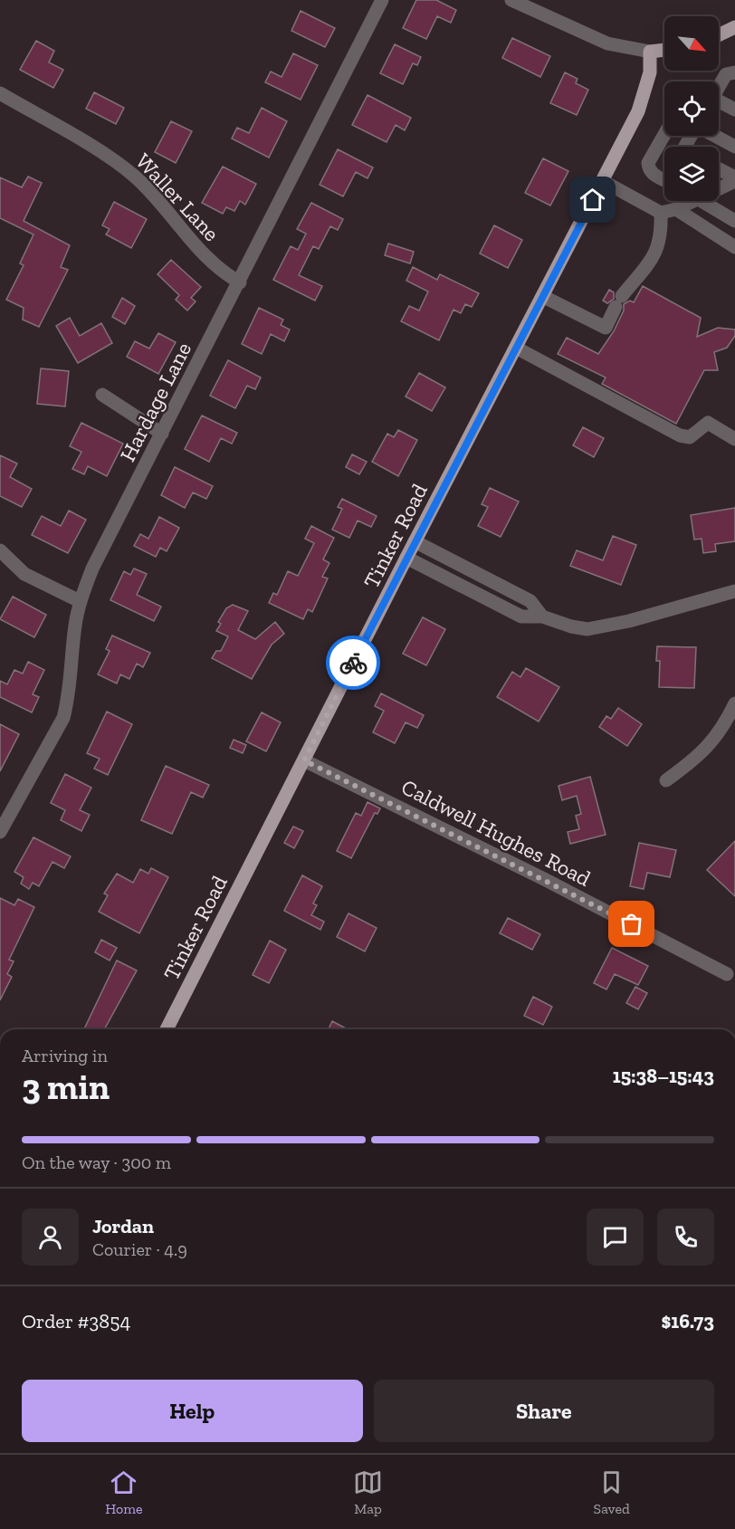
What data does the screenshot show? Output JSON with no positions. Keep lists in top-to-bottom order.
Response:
{
  "streets": {
    "main road": ["Tinker Road"],
    "street": ["Waller Lane", "Hardage Lane", "Caldwell Hughes Road"]
  },
  "crossings": [
    ["Waller Lane", "Hardage Lane"],
    ["Tinker Road", "Caldwell Hughes Road"]
  ],
  "north": "bottom right",
  "page": {
    "heading": ["3 min", "Arriving in", "15:38–15:43"],
    "panel": [
      "Jordan",
      "Courier · 4.9",
      "Order #3854",
      "$16.73"
    ],
    "bar": "On the way · 300 m",
    "buttons": ["Help", "Share"],
    "tabs": ["Home", "Map", "Saved"]
  }
}
